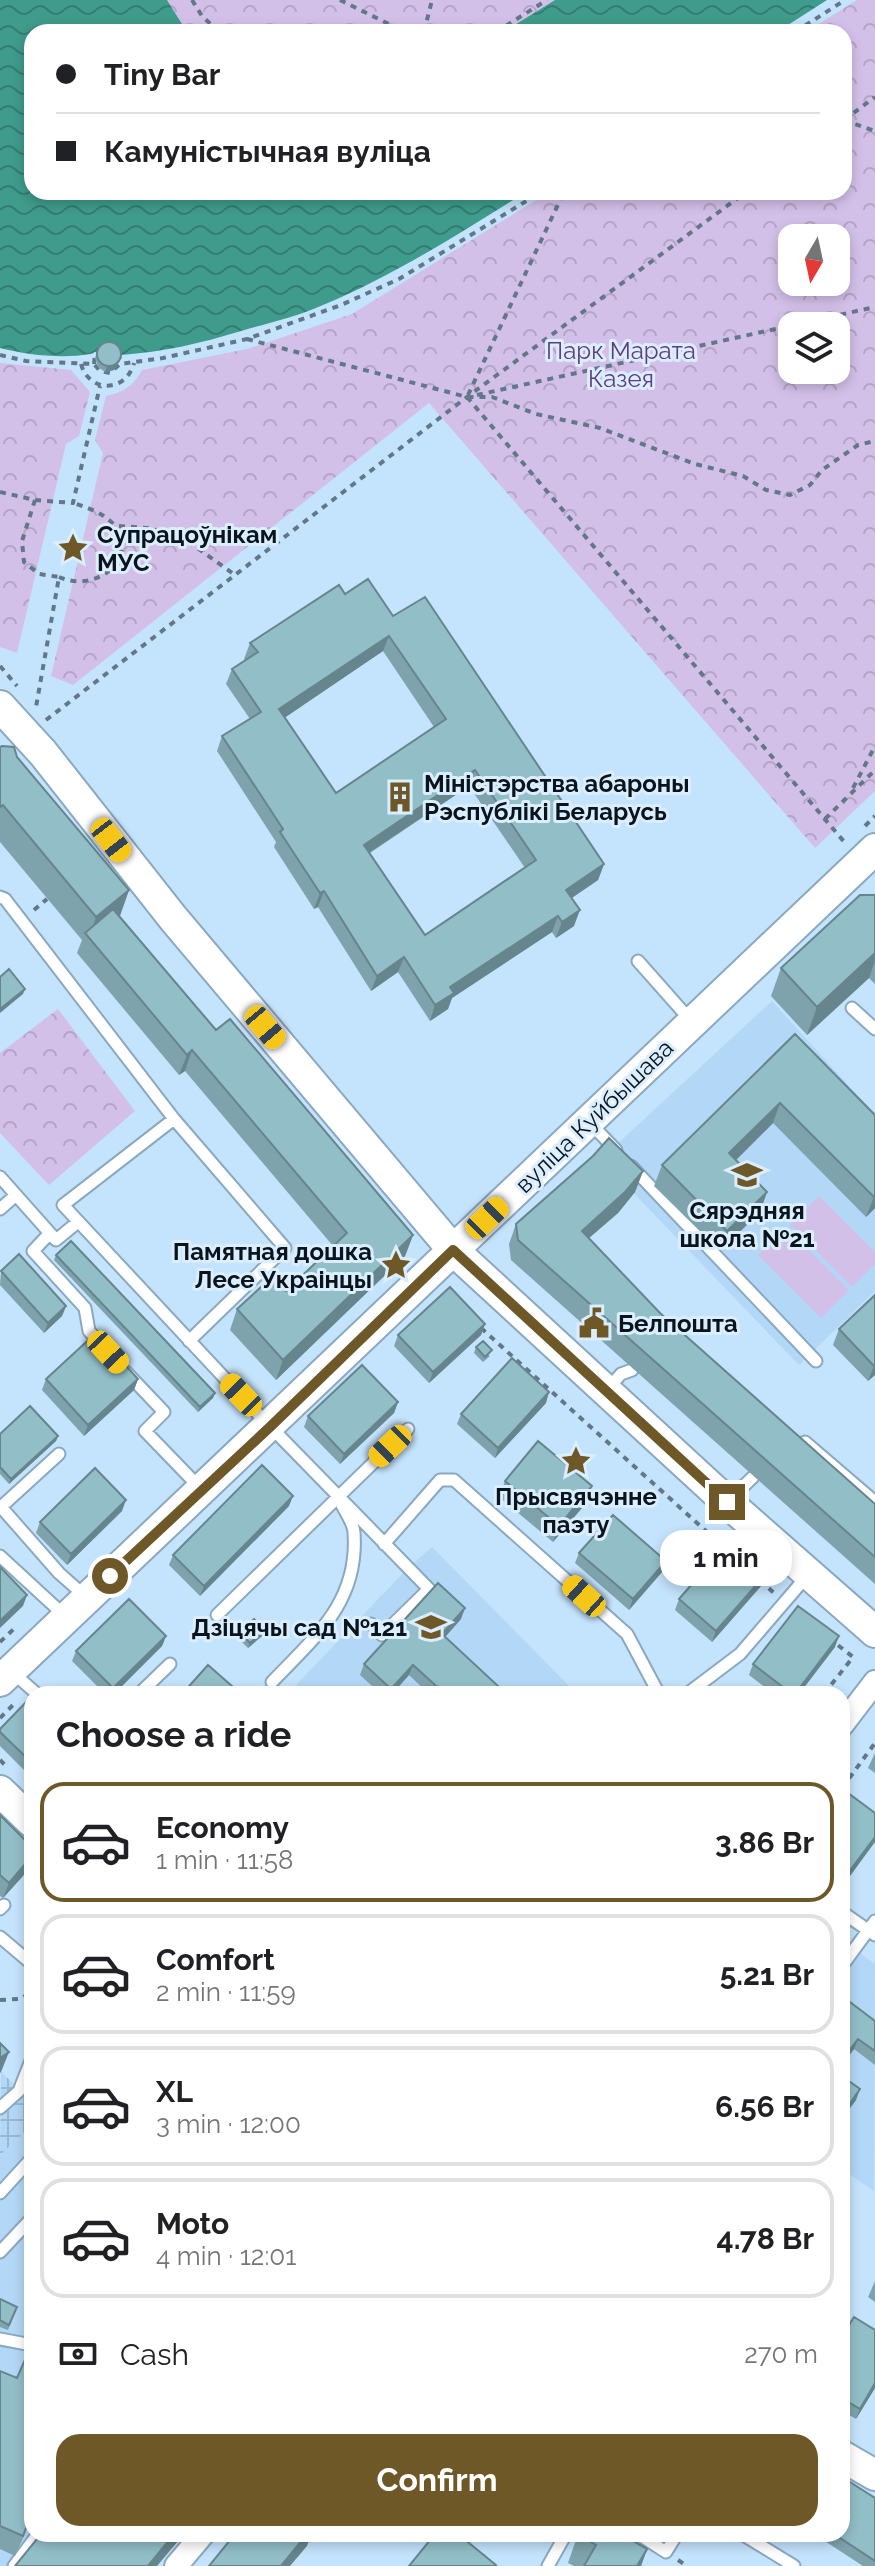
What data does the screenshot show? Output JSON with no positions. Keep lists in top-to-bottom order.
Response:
{
  "streets": {
    "street": ["вуліца Куйбышава"]
  },
  "parks": ["Парк Марата Казея"],
  "places": {
    "place": ["Супрацоўнікам МУС", "Памятная дошка Лесе Украінцы", "Прысвячэнне паэту"],
    "building": ["Міністэрства абароны Рэспублікі Беларусь"],
    "school or university": ["Сярэдняя школа №21", "Дзіцячы сад №121"],
    "public building": ["Белпошта"]
  },
  "north": "bottom",
  "page": {
    "banner": ["Tiny Bar", "Камуністычная вуліца"],
    "bubble": "1 min",
    "heading": "Choose a ride",
    "list": [
      {
        "name": "Economy",
        "note": "1 min · 11:58",
        "value": "3.86 Br"
      },
      {
        "name": "Comfort",
        "note": "2 min · 11:59",
        "value": "5.21 Br"
      },
      {
        "name": "XL",
        "note": "3 min · 12:00",
        "value": "6.56 Br"
      },
      {
        "name": "Moto",
        "note": "4 min · 12:01",
        "value": "4.78 Br"
      }
    ],
    "pay": ["Cash", "270 m"],
    "buttons": "Confirm"
  }
}
